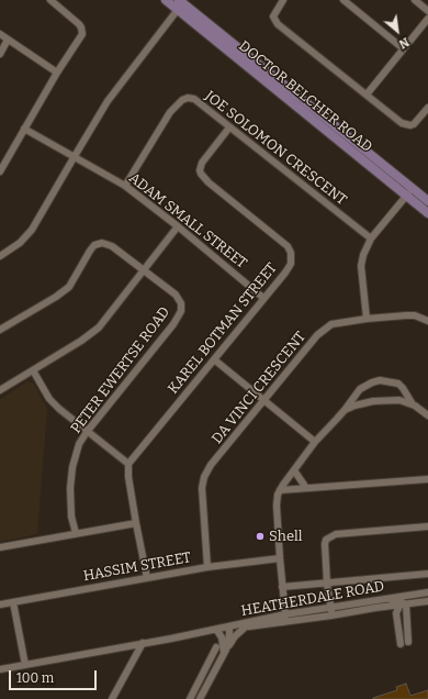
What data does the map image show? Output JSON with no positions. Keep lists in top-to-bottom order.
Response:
{
  "streets": {
    "main road": ["DOCTOR BELCHER ROAD"],
    "street": [
      "JOE SOLOMON CRESCENT",
      "ADAM SMALL STREET",
      "KAREL BOTMAN STREET",
      "PETER EWERTSE ROAD",
      "DA VINCI CRESCENT",
      "HASSIM STREET",
      "HEATHERDALE ROAD"
    ]
  },
  "crossings": [
    ["JOE SOLOMON CRESCENT", "ADAM SMALL STREET"],
    ["JOE SOLOMON CRESCENT", "KAREL BOTMAN STREET"],
    ["ADAM SMALL STREET", "KAREL BOTMAN STREET"],
    ["DA VINCI CRESCENT", "HASSIM STREET"]
  ],
  "places": ["Shell"],
  "scale_bar": "100 m",
  "north": "bottom right"
}
